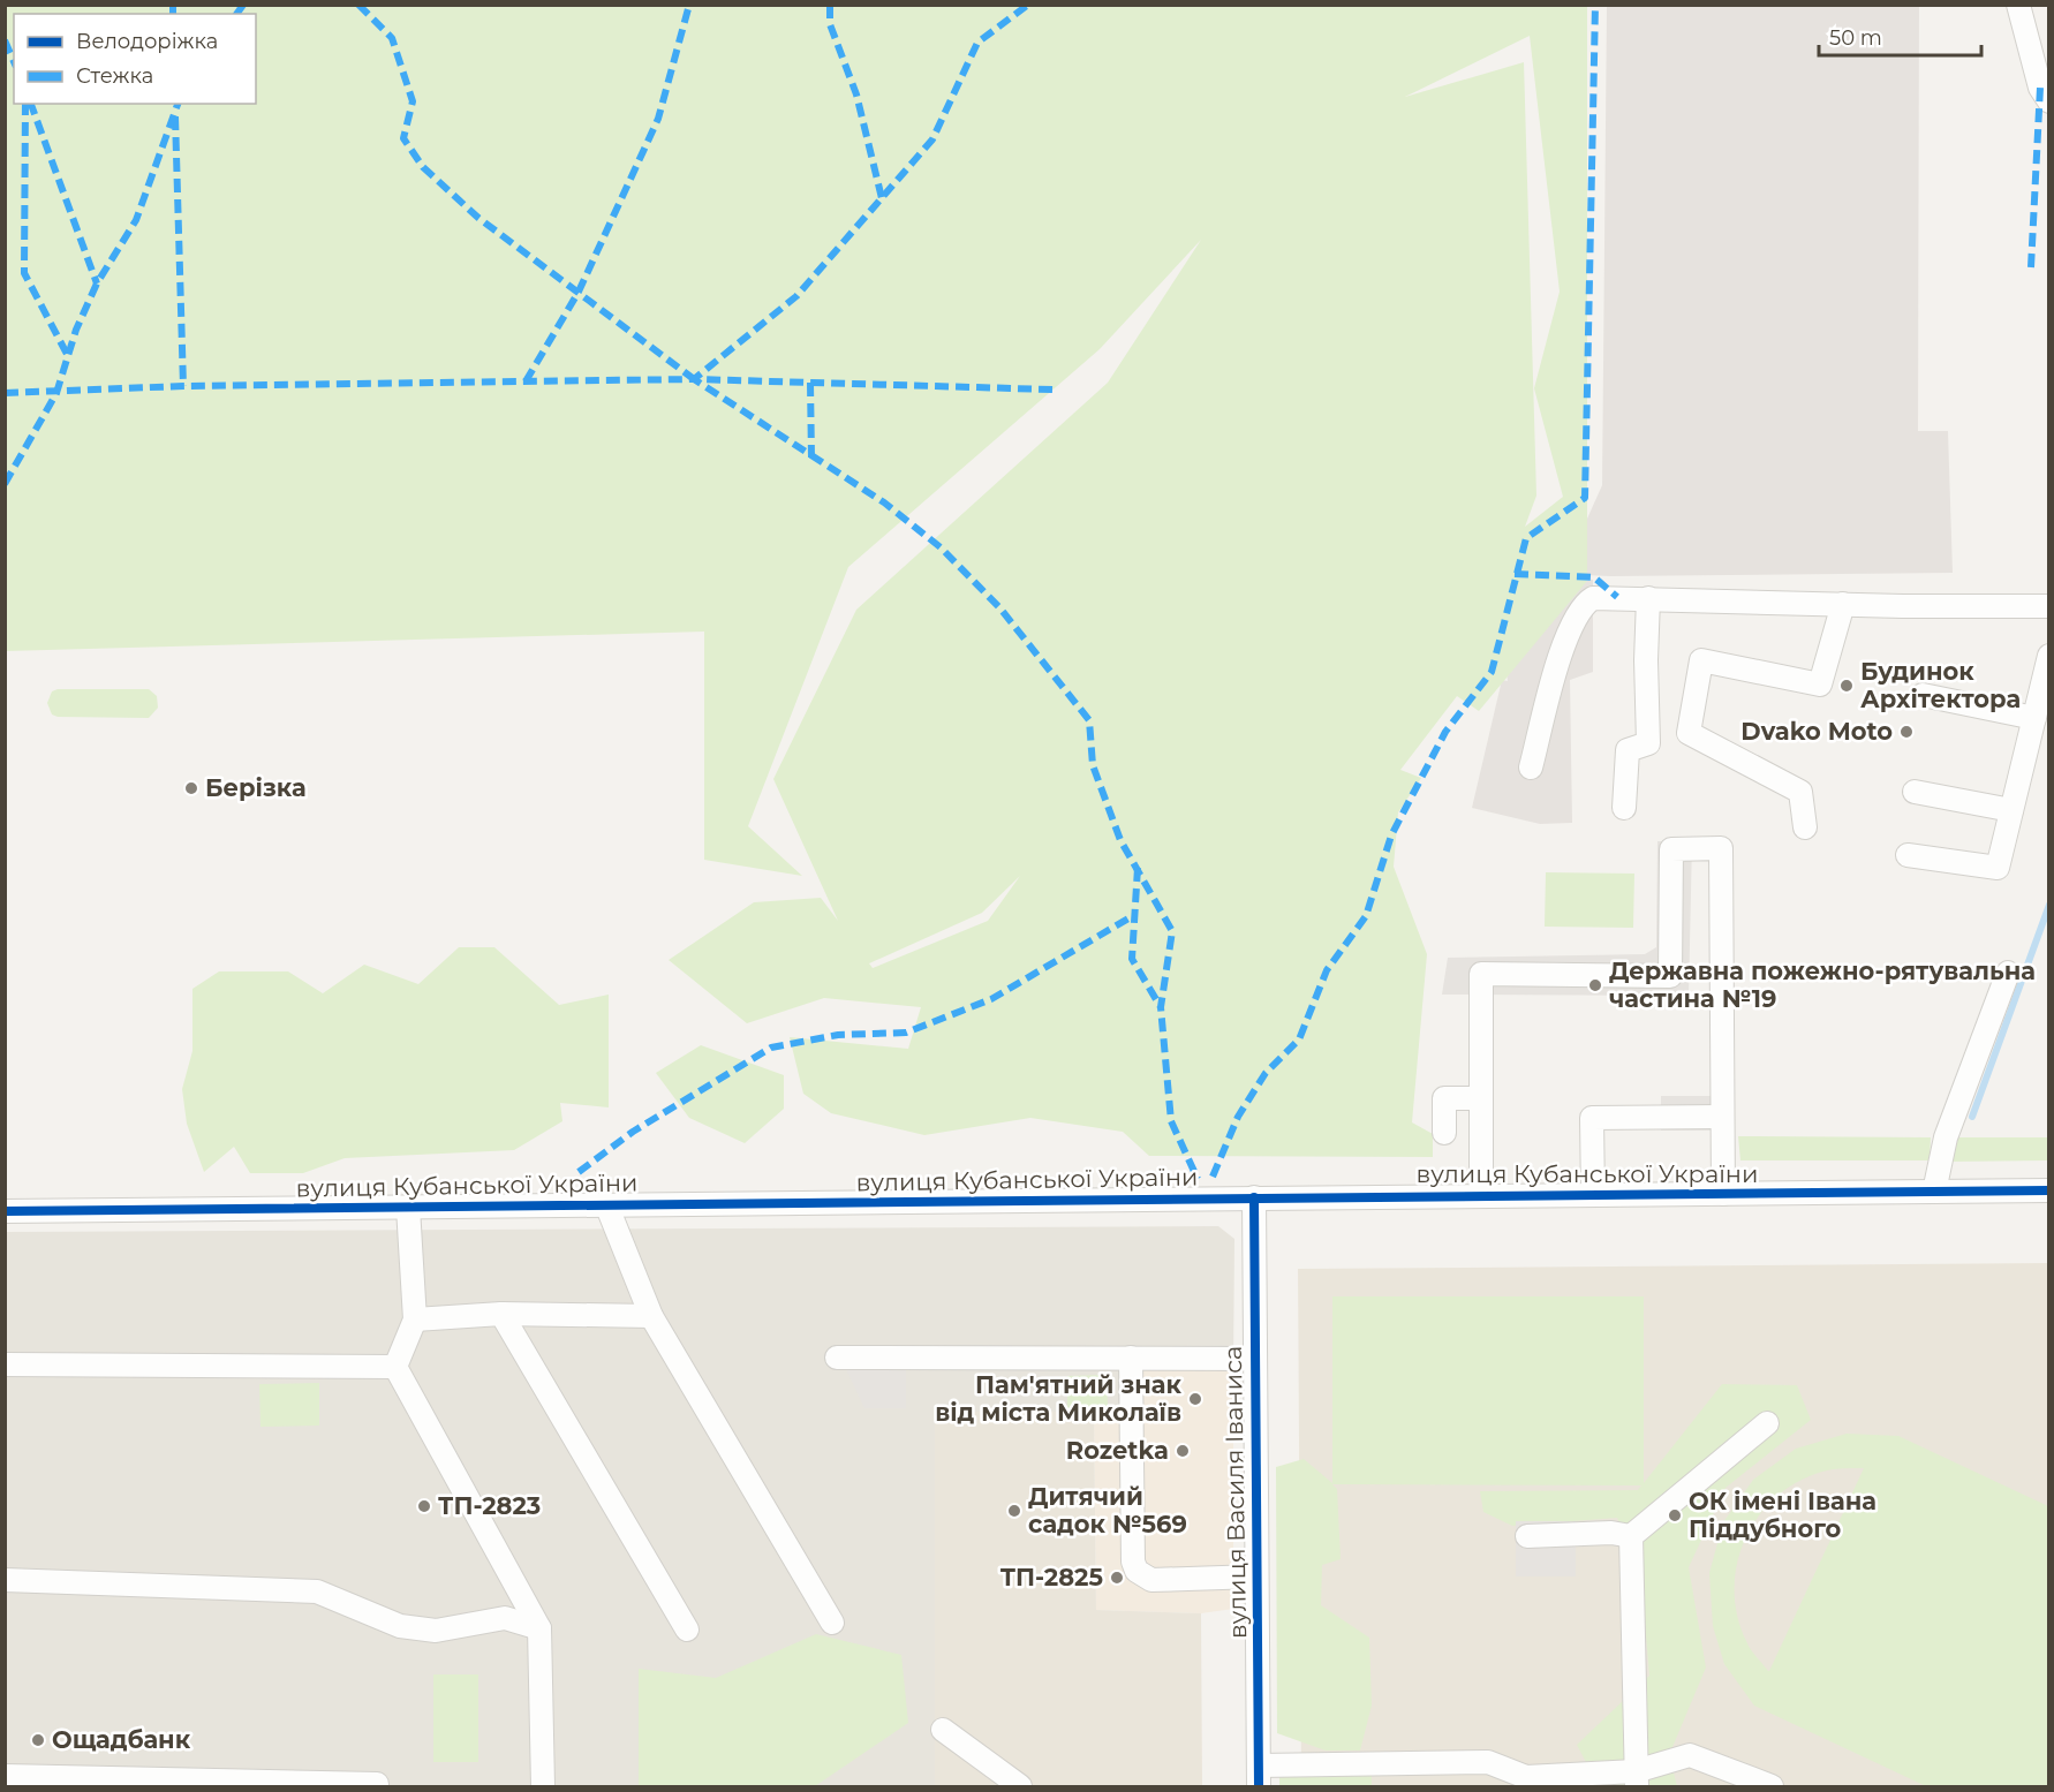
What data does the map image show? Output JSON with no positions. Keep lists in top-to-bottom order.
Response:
{
  "streets": {
    "street": ["вулиця Кубанської України", "вулиця Василя Іваниса"]
  },
  "crossings": [
    ["вулиця Кубанської України", "вулиця Василя Іваниса"]
  ],
  "places": [
    "Будинок Архітектора",
    "Dvako Moto",
    "Берізка",
    "Державна пожежно-рятувальна частина №19",
    "Пам'ятний знак від міста Миколаїв",
    "Rozetka",
    "ТП-2823",
    "Дитячий садок №569",
    "ОК імені Івана Піддубного",
    "ТП-2825",
    "Ощадбанк"
  ],
  "legend": ["Велодоріжка", "Стежка"],
  "scale_bar": "50 m"
}
